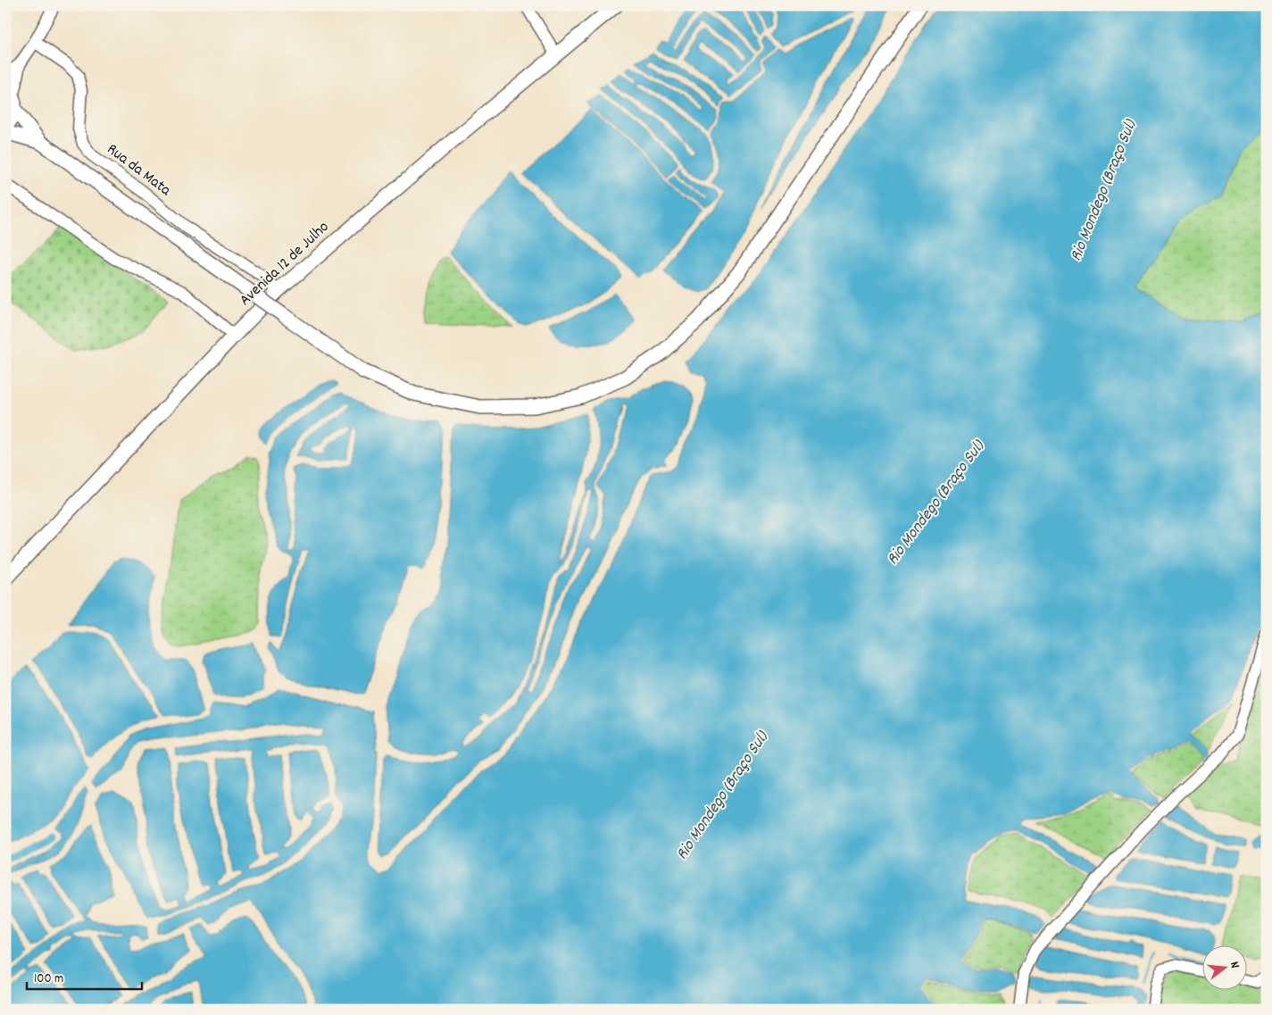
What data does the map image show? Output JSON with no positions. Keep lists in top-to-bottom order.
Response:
{
  "streets": {
    "main road": ["Avenida 12 de Julho"],
    "street": ["Rua da Mata"]
  },
  "crossings": [
    ["Rua da Mata", "Avenida 12 de Julho"]
  ],
  "water": ["Rio Mondego (Braço Sul)"],
  "scale_bar": "100 m",
  "north": "right"
}
